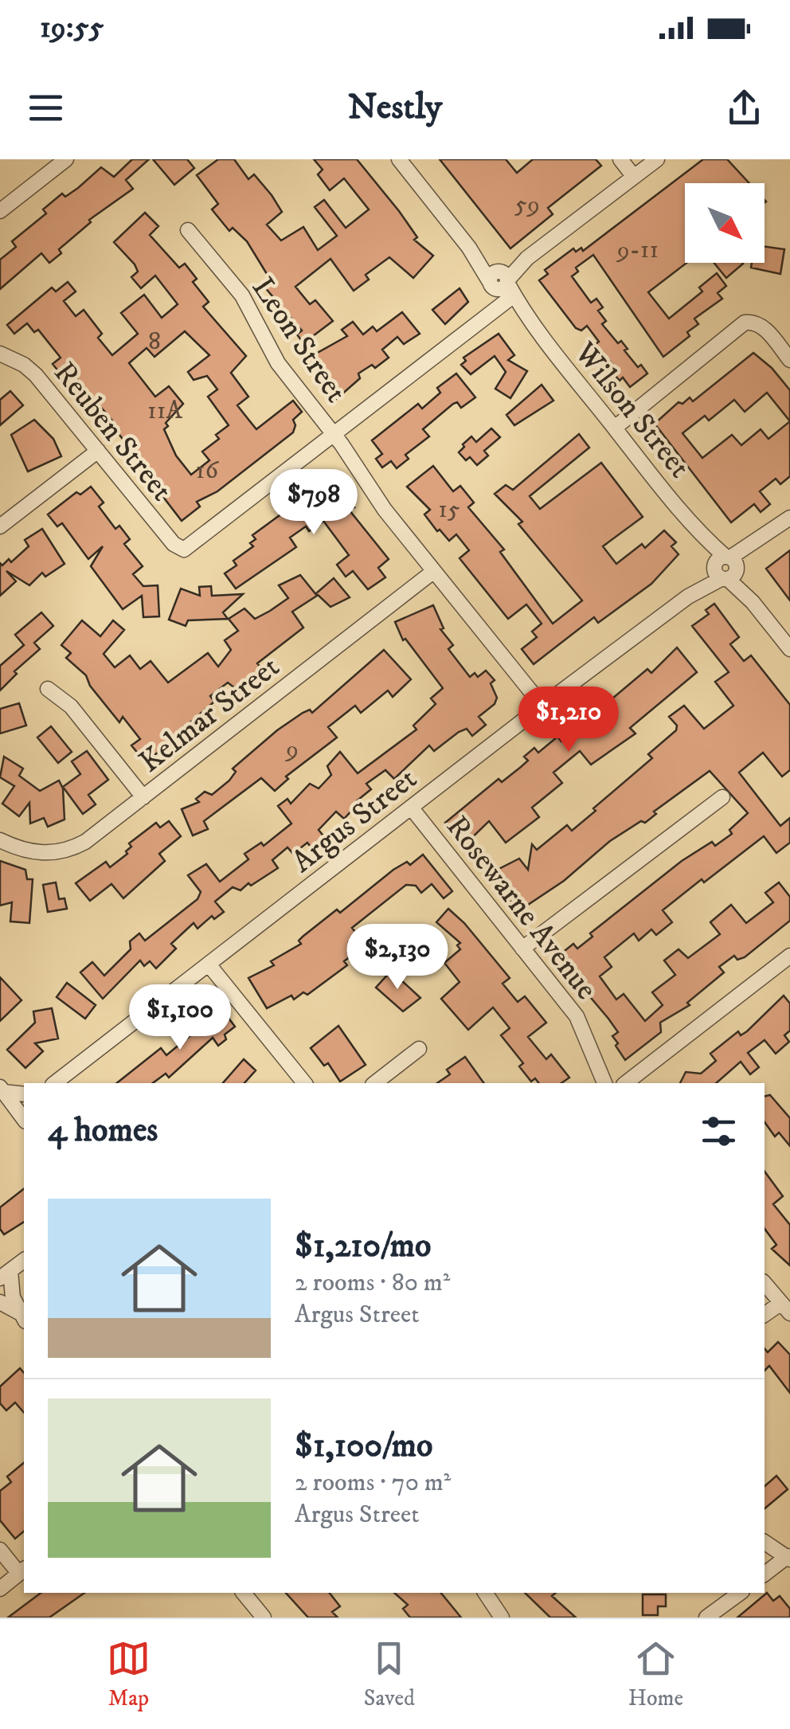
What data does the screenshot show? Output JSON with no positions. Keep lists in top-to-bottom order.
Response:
{
  "streets": {
    "street": [
      "Leon Street",
      "Wilson Street",
      "Reuben Street",
      "Kelmar Street",
      "Argus Street",
      "Rosewarne Avenue"
    ]
  },
  "crossings": [
    ["Leon Street", "Reuben Street"],
    ["Leon Street", "Kelmar Street"],
    ["Leon Street", "Argus Street"],
    ["Wilson Street", "Argus Street"],
    ["Argus Street", "Rosewarne Avenue"]
  ],
  "house_numbers": [
    "59",
    "9-11",
    "8",
    "11A",
    "16",
    "15",
    "9"
  ],
  "north": "bottom right",
  "page": {
    "status": "19:55",
    "header": "Nestly",
    "price": [
      "$798",
      "$1,210",
      "$2,130",
      "$1,100"
    ],
    "heading": "4 homes",
    "list": [
      {
        "name": "$1,210/mo",
        "note": "2 rooms · 80 m² · Argus Street"
      },
      {
        "name": "$1,100/mo",
        "note": "2 rooms · 70 m² · Argus Street"
      }
    ],
    "tabs": ["Map", "Saved", "Home"]
  }
}
